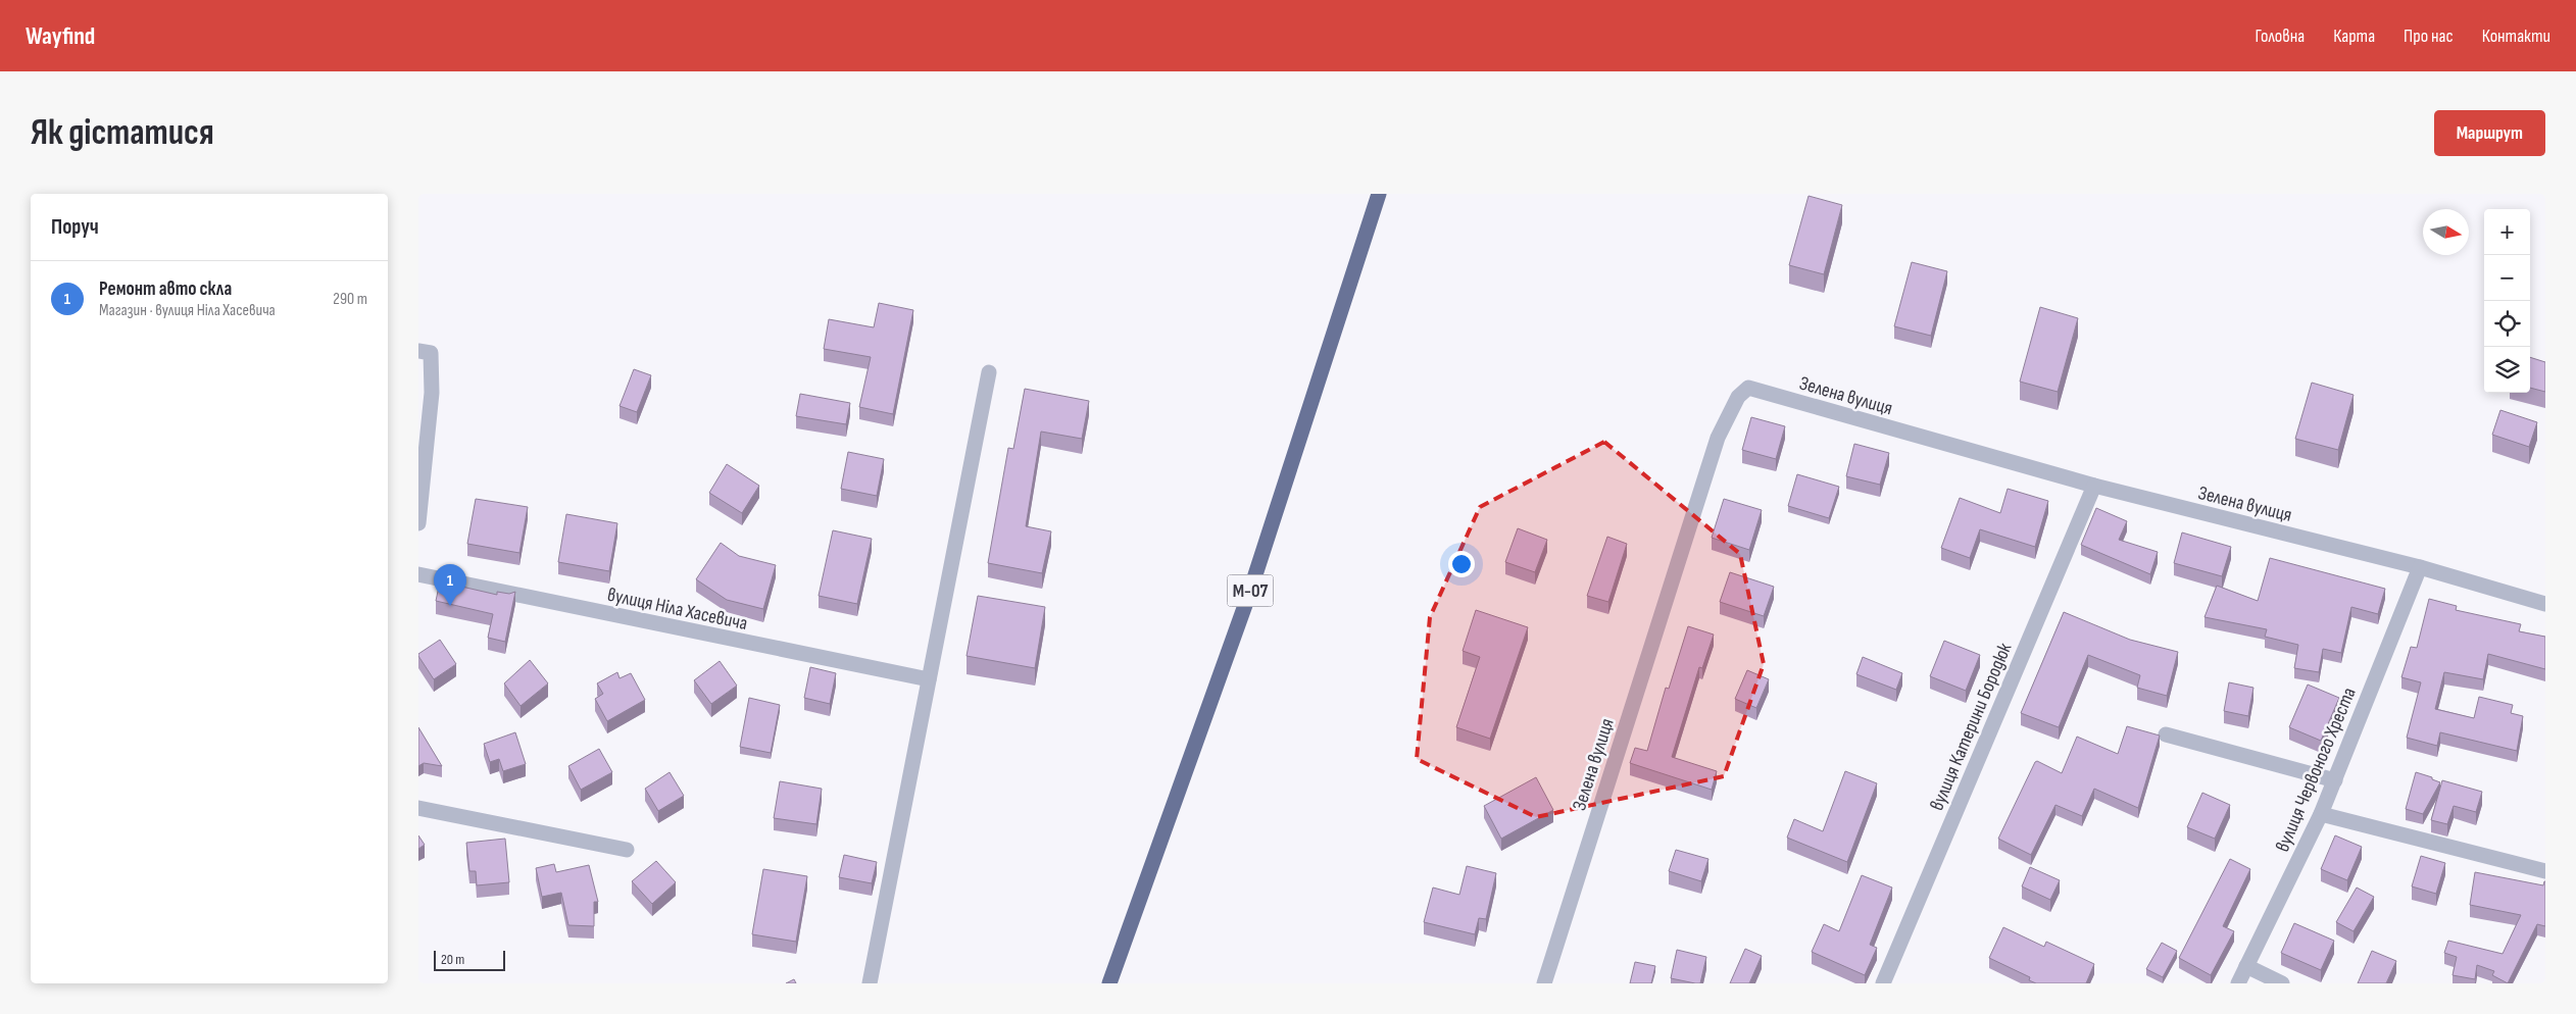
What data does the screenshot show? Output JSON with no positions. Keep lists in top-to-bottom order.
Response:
{
  "streets": {
    "highway": ["М-07"],
    "street": [
      "Зелена вулиця",
      "вулиця Ніла Хасевича",
      "вулиця Катерини Бородюк",
      "вулиця Червоного Хреста"
    ]
  },
  "crossings": [
    ["Зелена вулиця", "вулиця Катерини Бородюк"],
    ["Зелена вулиця", "вулиця Червоного Хреста"]
  ],
  "scale_bar": "20 m",
  "north": "right",
  "page": {
    "header": "Wayfind",
    "nav": [
      "Головна",
      "Карта",
      "Про нас",
      "Контакти"
    ],
    "buttons": "Маршрут",
    "title": "Як дістатися",
    "heading": "Поруч",
    "map_buttons": ["+", "−"],
    "list": [
      {
        "mark": "1",
        "name": "Ремонт авто скла",
        "note": "Магазин · вулиця Ніла Хасевича",
        "value": "290 m"
      }
    ],
    "pins": "1",
    "scale": "20 m"
  }
}
